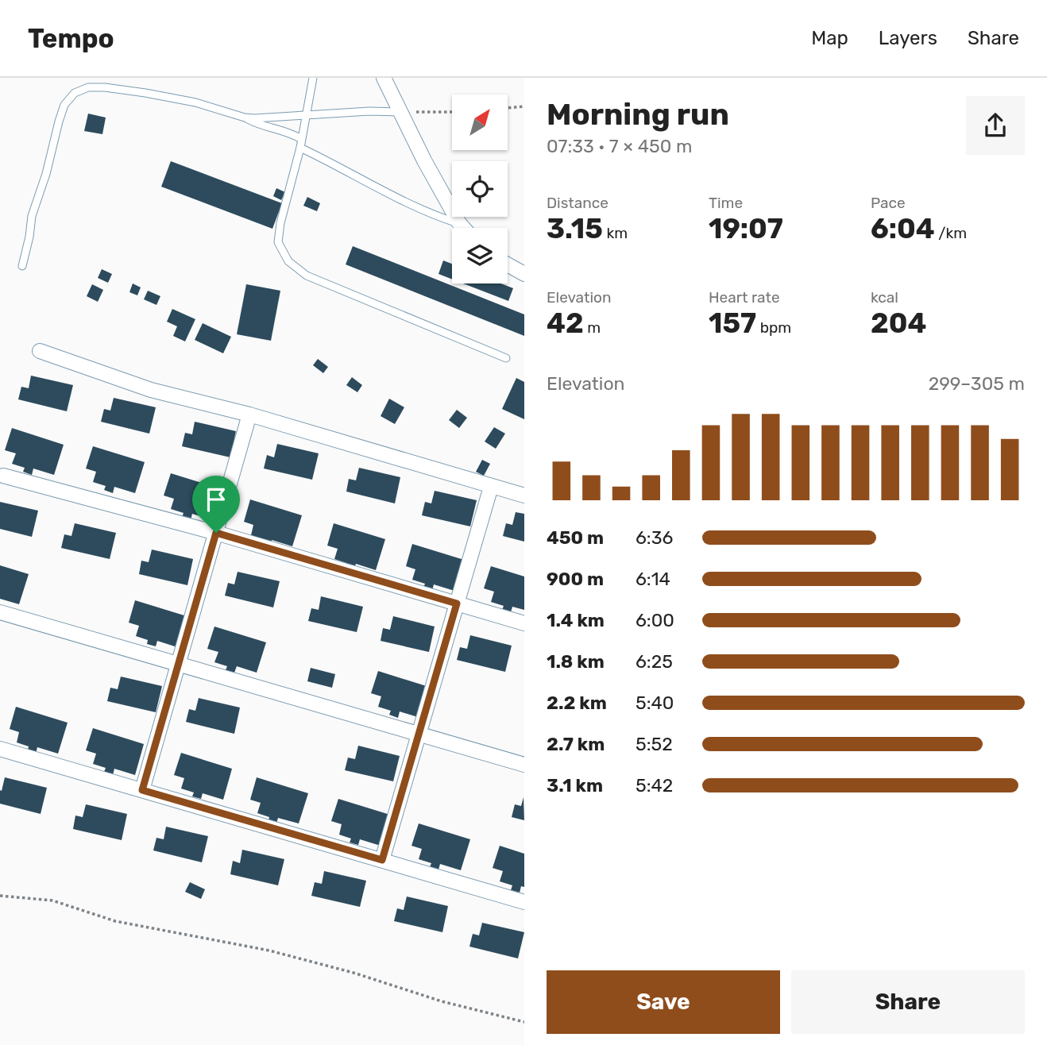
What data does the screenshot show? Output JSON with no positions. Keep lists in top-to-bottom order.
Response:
{
  "north": "top right",
  "page": {
    "header": "Tempo",
    "nav": ["Map", "Layers", "Share"],
    "heading": ["Morning run", "07:33 · 7 × 450 m"],
    "stats": [
      ["Distance", "3.15 km"],
      ["Time", "19:07"],
      ["Pace", "6:04 /km"],
      ["Elevation", "42 m"],
      ["Heart rate", "157 bpm"],
      ["kcal", "204"]
    ],
    "chart": ["Elevation", "299–305 m"],
    "list": [
      {
        "name": "450 m",
        "note": "6:36"
      },
      {
        "name": "900 m",
        "note": "6:14"
      },
      {
        "name": "1.4 km",
        "note": "6:00"
      },
      {
        "name": "1.8 km",
        "note": "6:25"
      },
      {
        "name": "2.2 km",
        "note": "5:40"
      },
      {
        "name": "2.7 km",
        "note": "5:52"
      },
      {
        "name": "3.1 km",
        "note": "5:42"
      }
    ],
    "buttons": ["Save", "Share"]
  }
}
